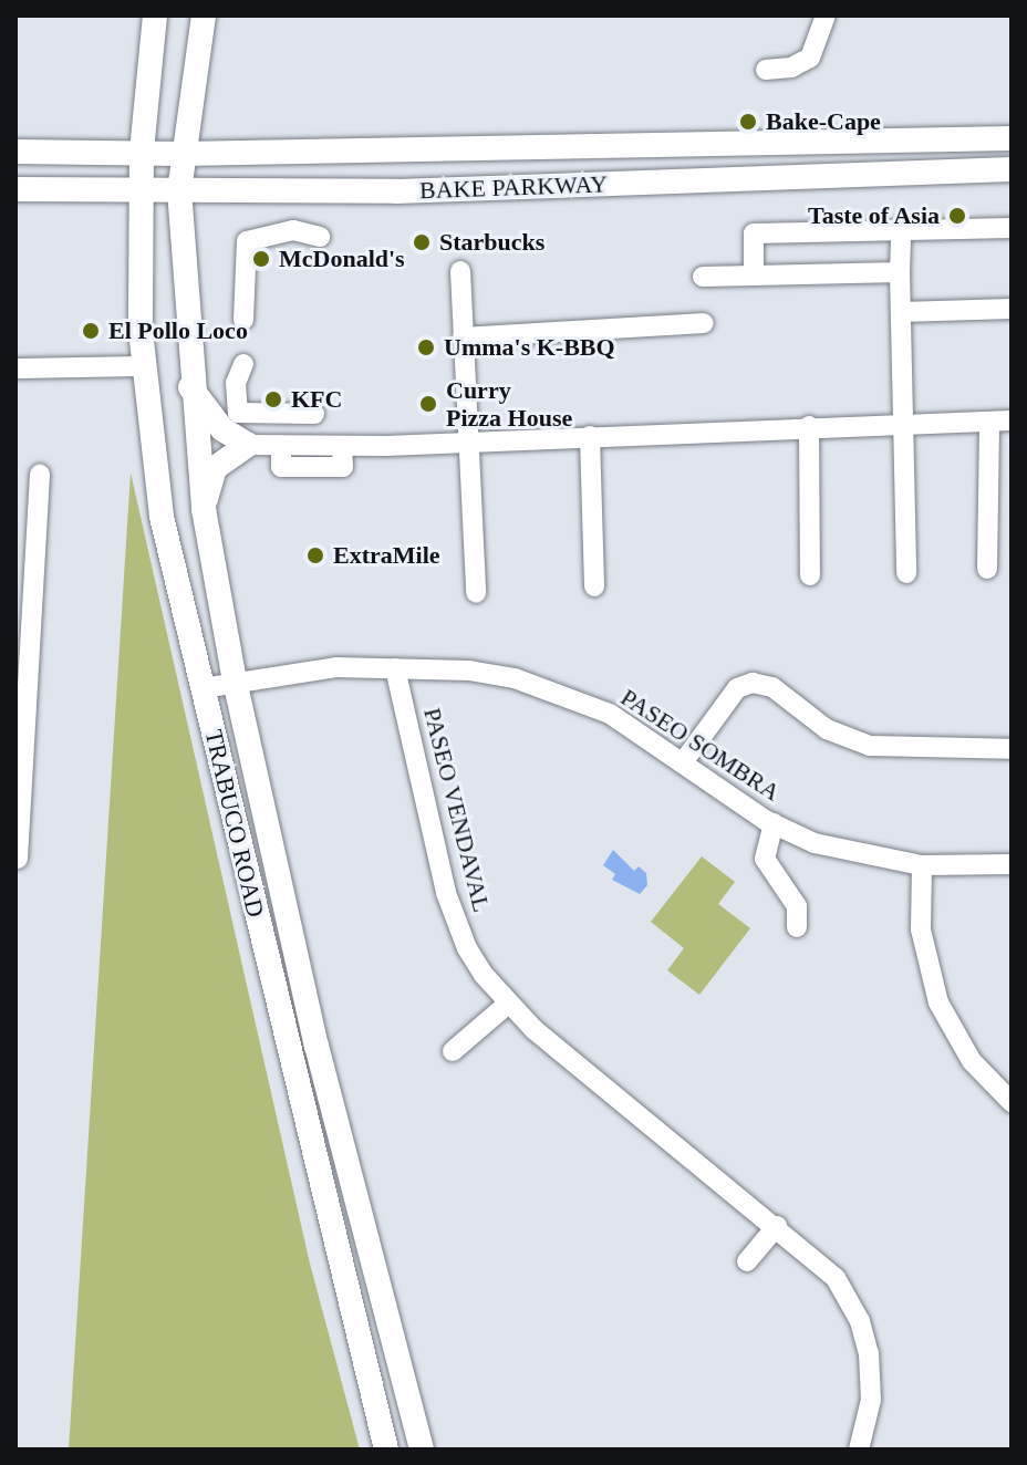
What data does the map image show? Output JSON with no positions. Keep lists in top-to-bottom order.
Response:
{
  "streets": {
    "main road": ["BAKE PARKWAY", "TRABUCO ROAD"],
    "street": ["PASEO SOMBRA", "PASEO VENDAVAL"]
  },
  "crossings": [
    ["BAKE PARKWAY", "TRABUCO ROAD"],
    ["PASEO SOMBRA", "PASEO VENDAVAL"],
    ["PASEO SOMBRA", "TRABUCO ROAD"]
  ],
  "places": [
    "Bake-Cape",
    "Taste of Asia",
    "Starbucks",
    "McDonald's",
    "El Pollo Loco",
    "Umma's K-BBQ",
    "KFC",
    "Curry Pizza House",
    "ExtraMile"
  ]
}
